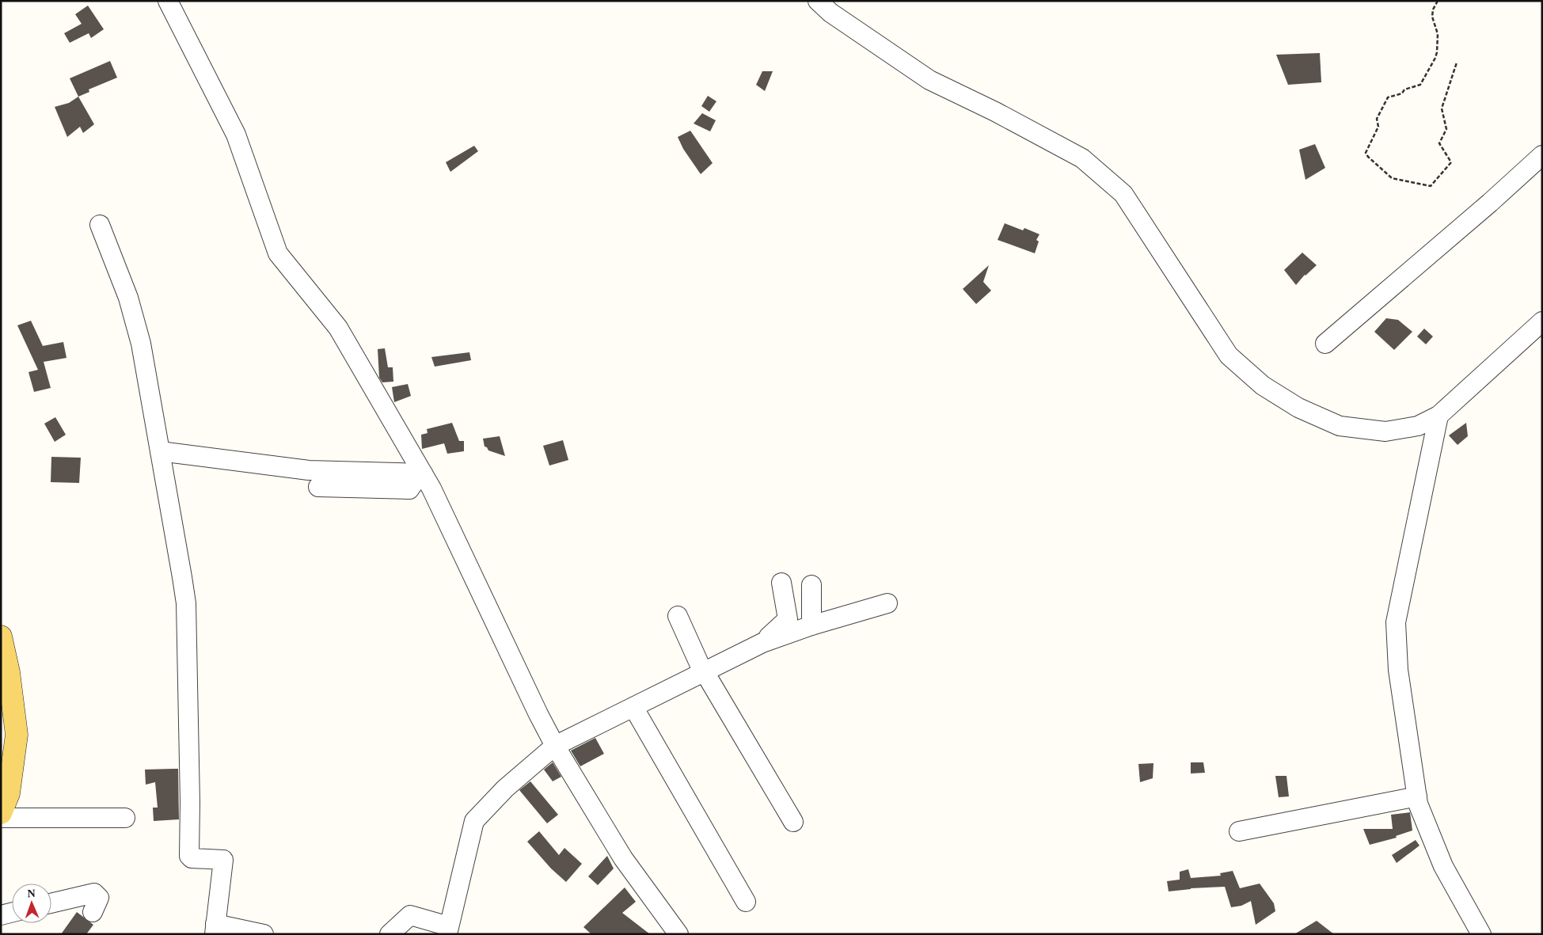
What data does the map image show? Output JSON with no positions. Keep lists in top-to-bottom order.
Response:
{
  "north": "top"
}
